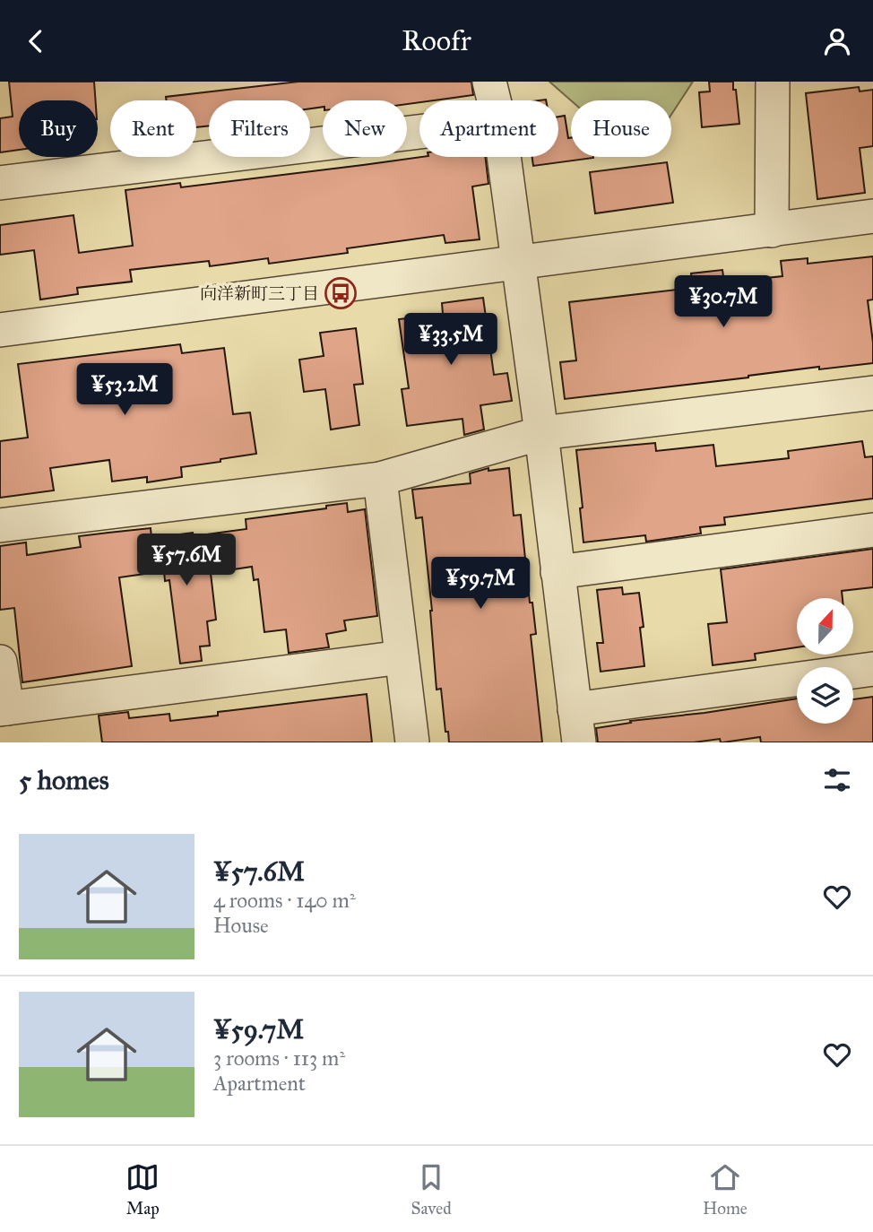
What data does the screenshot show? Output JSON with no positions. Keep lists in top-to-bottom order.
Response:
{
  "places": {
    "bus stop": ["向洋新町三丁目"]
  },
  "north": "top",
  "page": {
    "header": "Roofr",
    "chip": [
      "Buy",
      "Rent",
      "Filters",
      "New",
      "Apartment",
      "House"
    ],
    "price": [
      "¥30.7M",
      "¥33.5M",
      "¥53.2M",
      "¥57.6M",
      "¥59.7M"
    ],
    "heading": "5 homes",
    "list": [
      {
        "name": "¥57.6M",
        "note": "4 rooms · 140 m² · House"
      },
      {
        "name": "¥59.7M",
        "note": "3 rooms · 113 m² · Apartment"
      }
    ],
    "tabs": ["Map", "Saved", "Home"]
  }
}
